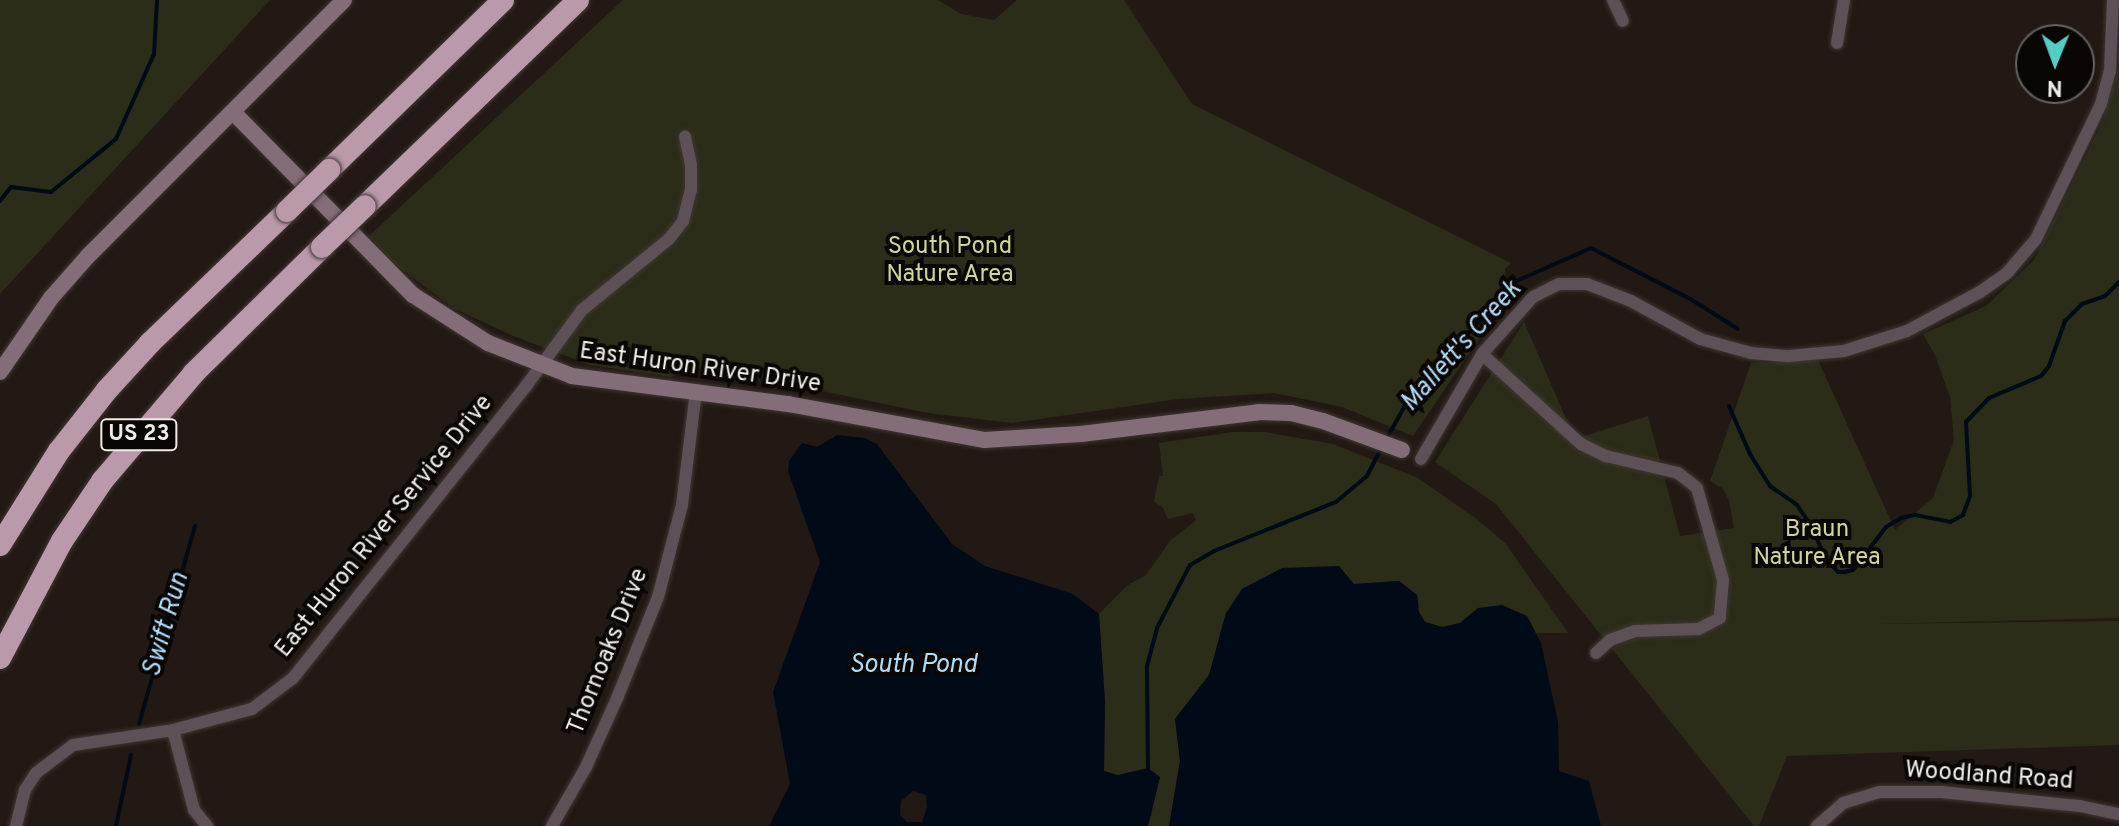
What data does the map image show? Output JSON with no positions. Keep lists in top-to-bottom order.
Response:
{
  "streets": {
    "highway": ["US 23"],
    "main road": ["East Huron River Drive"],
    "street": ["East Huron River Service Drive", "Thornoaks Drive", "Woodland Road"]
  },
  "crossings": [
    ["East Huron River Drive", "East Huron River Service Drive"],
    ["East Huron River Drive", "Thornoaks Drive"]
  ],
  "water": ["Mallett's Creek", "Swift Run", "South Pond"],
  "parks": ["South Pond Nature Area", "Braun Nature Area"],
  "north": "bottom"
}
